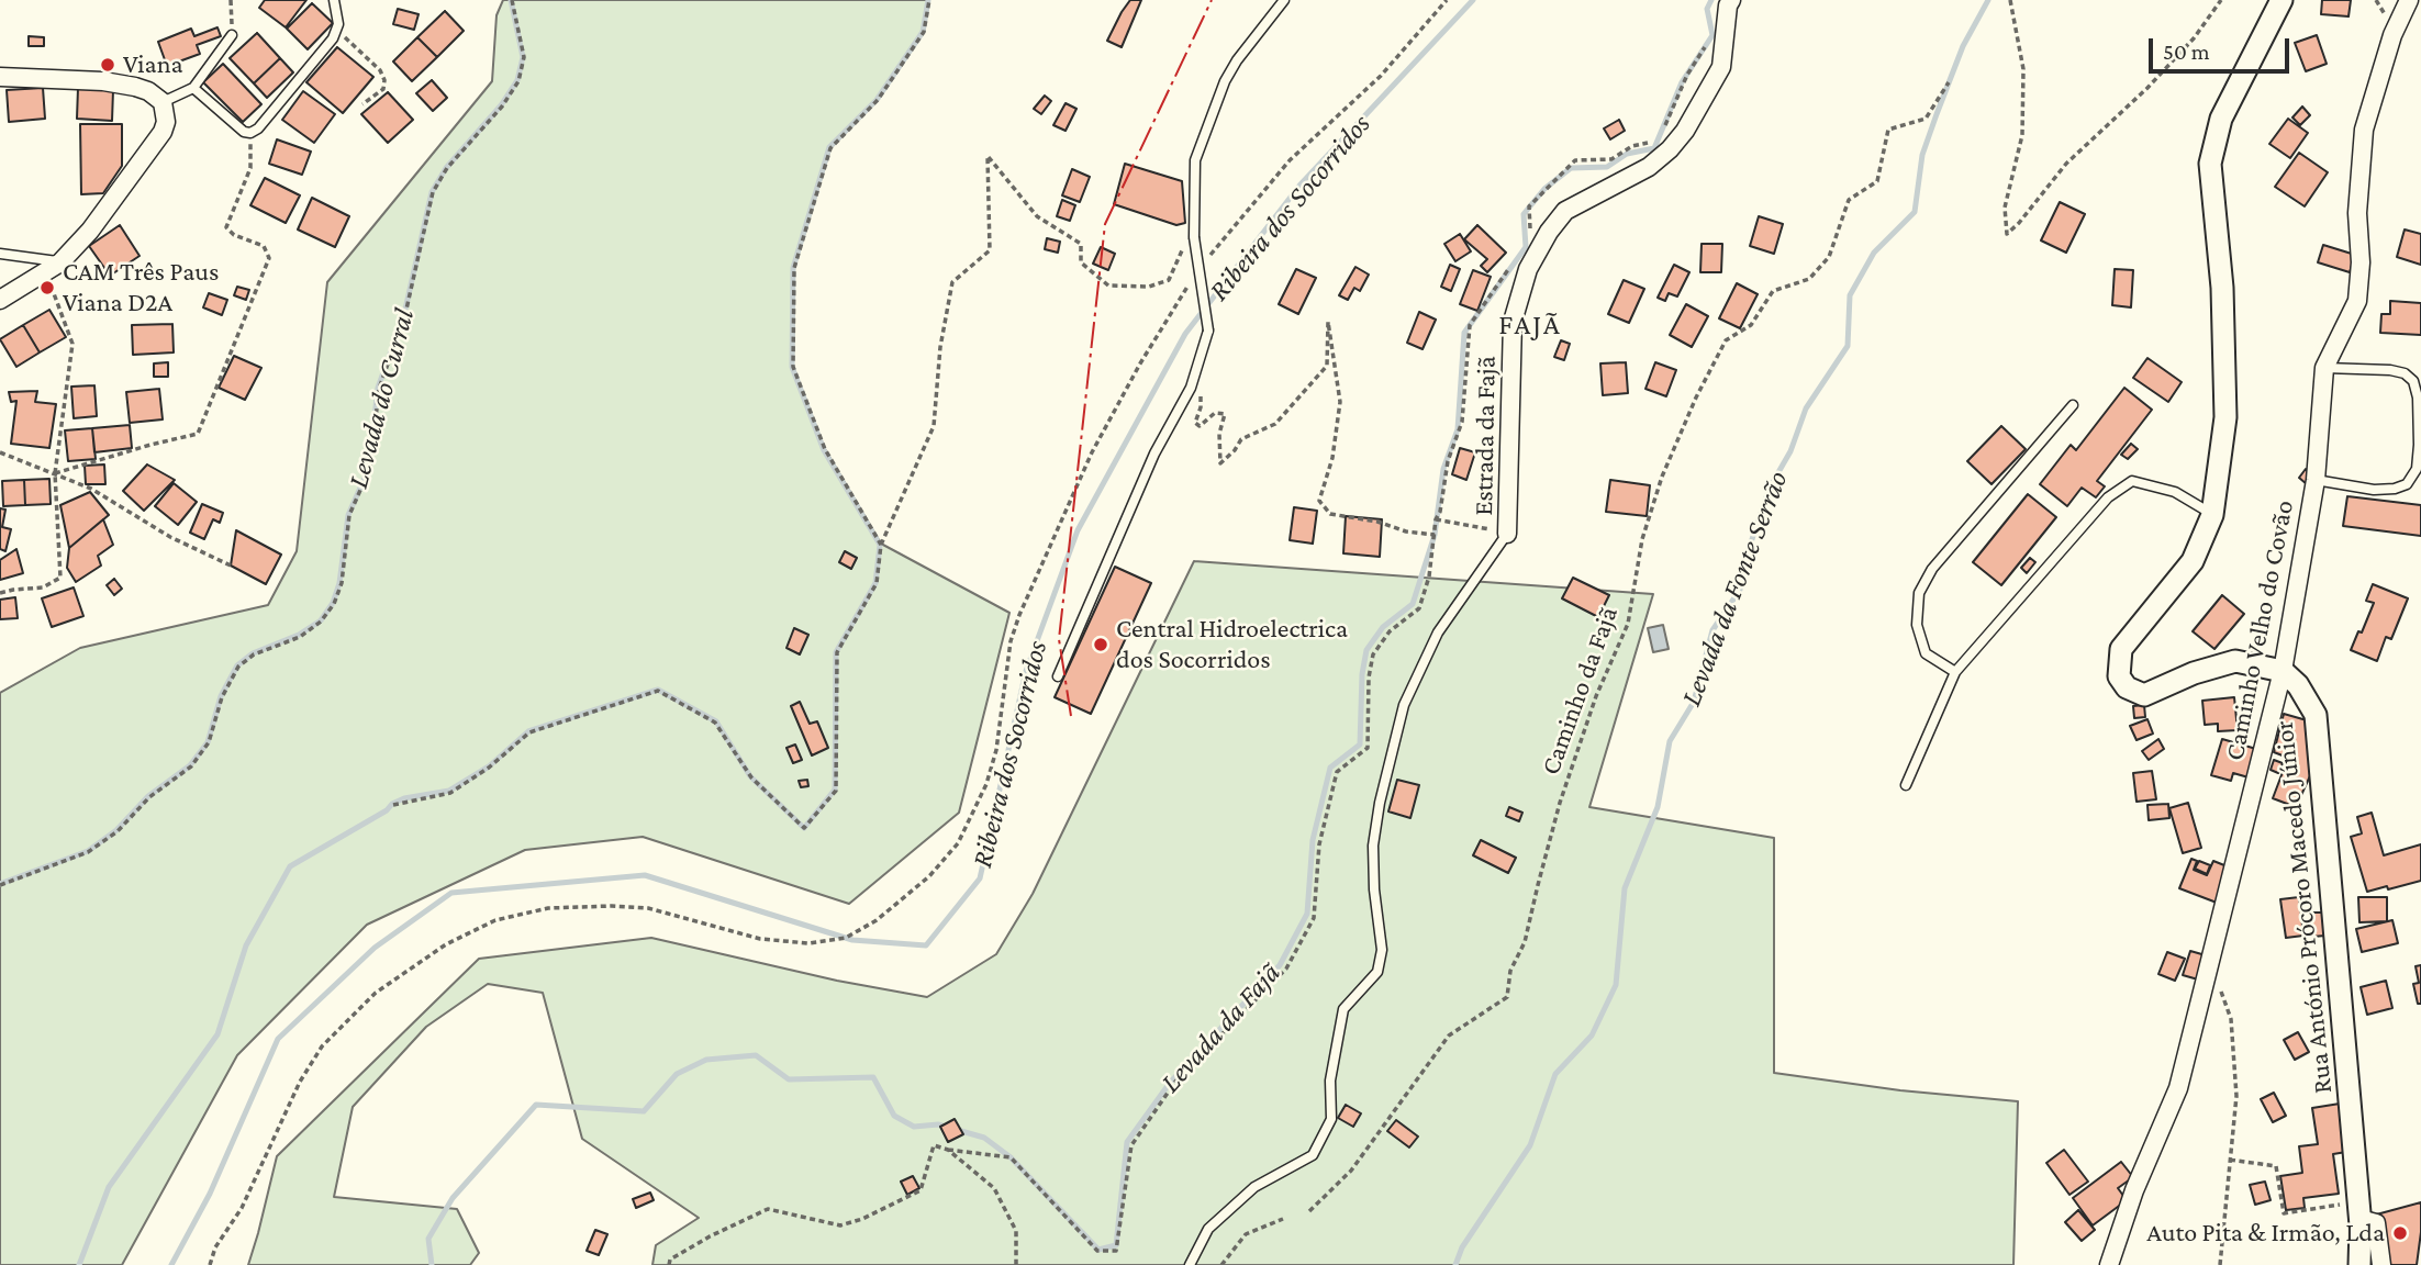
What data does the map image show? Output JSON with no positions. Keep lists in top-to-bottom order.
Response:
{
  "streets": {
    "street": ["Estrada da Fajã", "Caminho Velho do Covão", "Rua António Prócoro Macedo Júnior"],
    "path": ["Caminho da Fajã"]
  },
  "crossings": [
    ["Caminho Velho do Covão", "Rua António Prócoro Macedo Júnior"]
  ],
  "districts": ["FAJÃ"],
  "water": [
    "Ribeira dos Socorridos",
    "Levada do Curral",
    "Levada da Fonte Serrão",
    "Levada da Fajã"
  ],
  "places": [
    "Viana",
    "CAM Três Paus Viana D2A",
    "Central Hidroelectrica dos Socorridos",
    "Auto Pita & Irmão, Lda"
  ],
  "scale_bar": "50 m"
}
